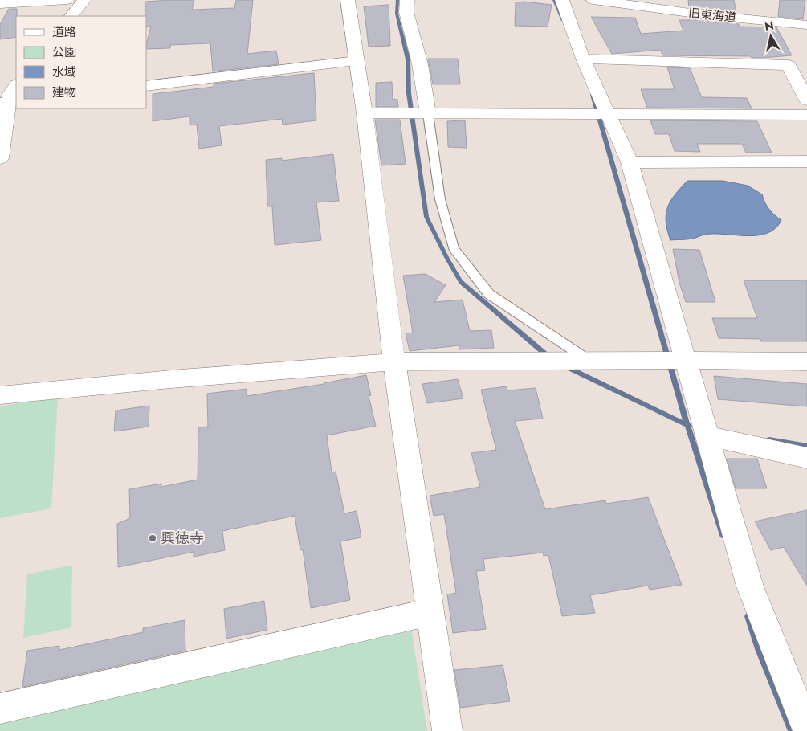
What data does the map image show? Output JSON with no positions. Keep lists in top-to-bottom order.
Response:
{
  "streets": {
    "street": ["旧東海道"]
  },
  "places": ["興徳寺"],
  "legend": [
    "道路",
    "公園",
    "水域",
    "建物"
  ],
  "north": "top"
}
